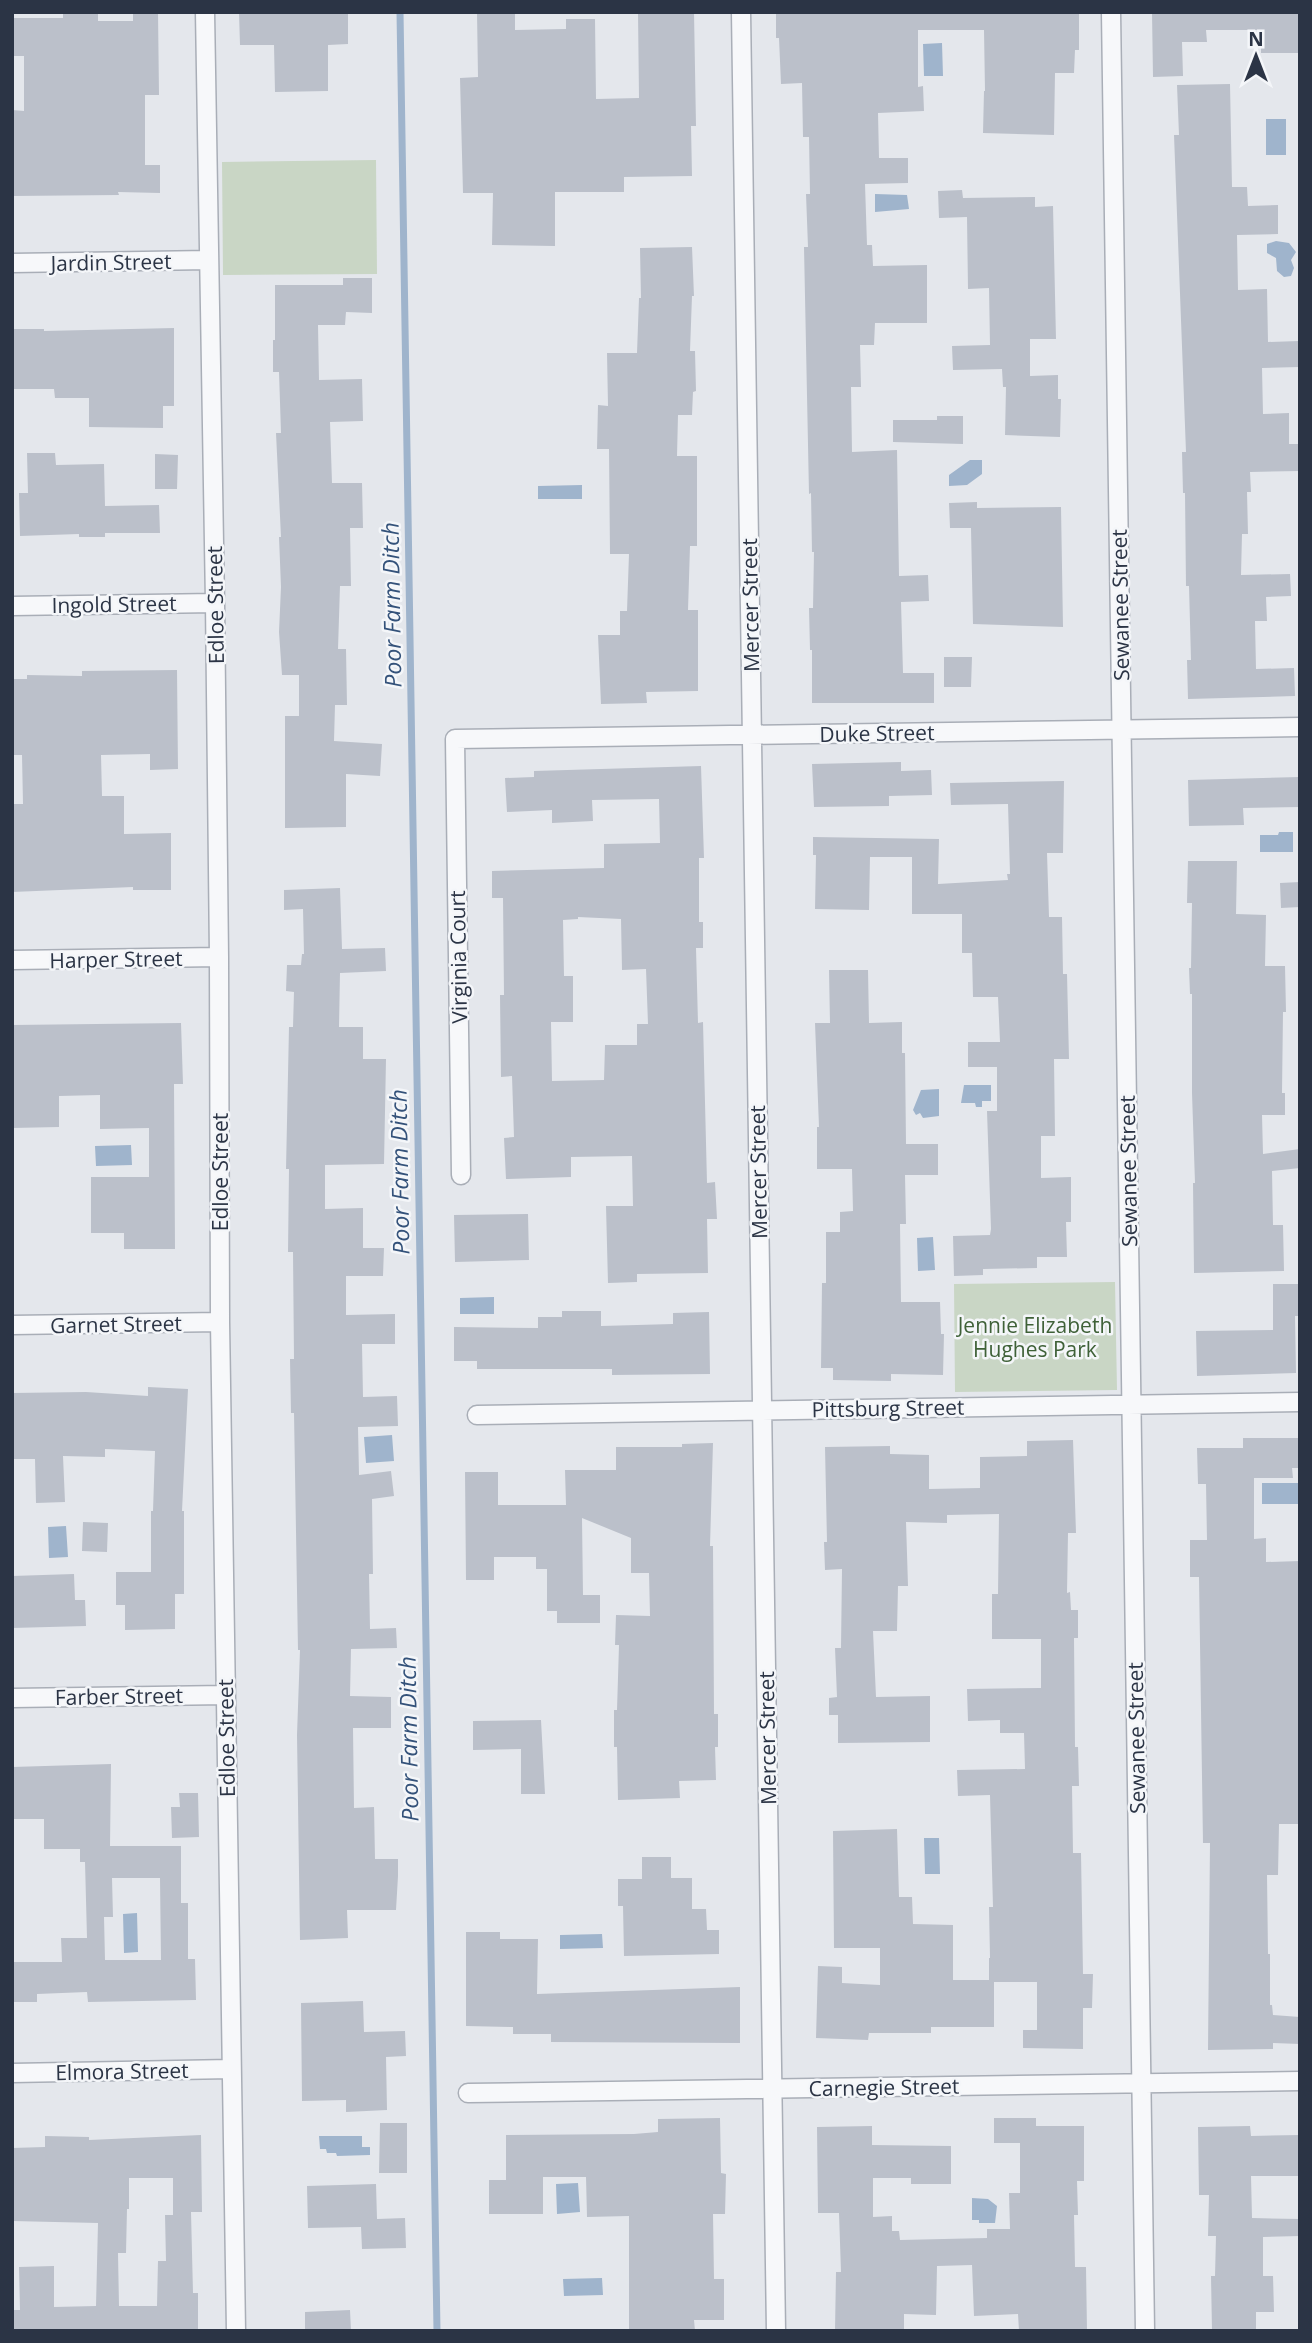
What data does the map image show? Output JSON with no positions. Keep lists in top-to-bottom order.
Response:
{
  "streets": {
    "street": [
      "Jardin Street",
      "Ingold Street",
      "Edloe Street",
      "Mercer Street",
      "Sewanee Street",
      "Duke Street",
      "Virginia Court",
      "Harper Street",
      "Garnet Street",
      "Pittsburg Street",
      "Farber Street",
      "Elmora Street",
      "Carnegie Street"
    ]
  },
  "crossings": [
    ["Jardin Street", "Edloe Street"],
    ["Ingold Street", "Edloe Street"],
    ["Edloe Street", "Harper Street"],
    ["Edloe Street", "Garnet Street"],
    ["Edloe Street", "Farber Street"],
    ["Edloe Street", "Elmora Street"],
    ["Mercer Street", "Duke Street"],
    ["Mercer Street", "Pittsburg Street"],
    ["Mercer Street", "Carnegie Street"],
    ["Sewanee Street", "Duke Street"],
    ["Sewanee Street", "Pittsburg Street"],
    ["Sewanee Street", "Carnegie Street"],
    ["Duke Street", "Virginia Court"]
  ],
  "water": ["Poor Farm Ditch"],
  "parks": ["Jennie Elizabeth Hughes Park"],
  "north": "top"
}
